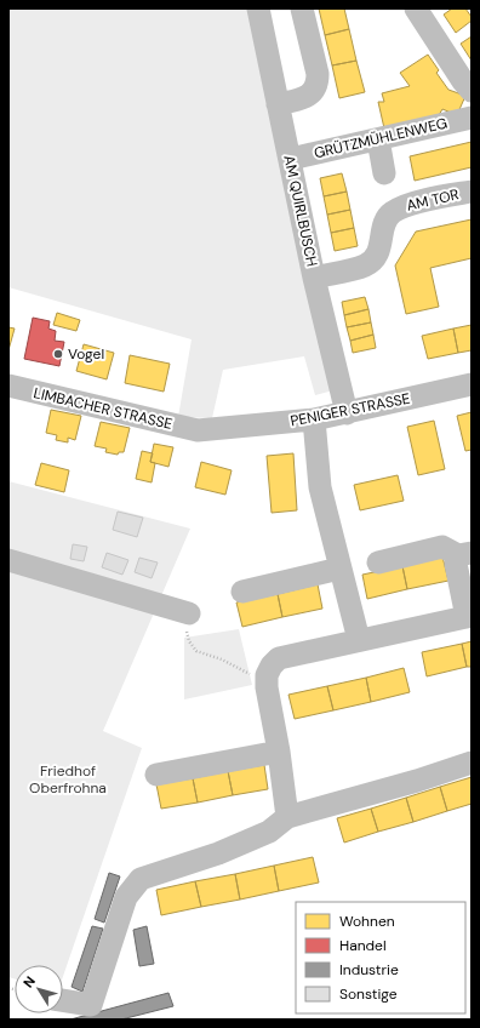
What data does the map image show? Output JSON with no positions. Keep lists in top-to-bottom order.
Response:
{
  "streets": {
    "street": [
      "GRÜTZMÜHLENWEG",
      "AM TOR",
      "AM QUIRLBUSCH",
      "LIMBACHER STRASSE",
      "PENIGER STRASSE"
    ]
  },
  "crossings": [
    ["GRÜTZMÜHLENWEG", "AM QUIRLBUSCH"],
    ["AM TOR", "AM QUIRLBUSCH"],
    ["AM QUIRLBUSCH", "PENIGER STRASSE"],
    ["LIMBACHER STRASSE", "PENIGER STRASSE"]
  ],
  "parks": ["Friedhof Oberfrohna"],
  "places": ["Vogel"],
  "legend": [
    "Wohnen",
    "Handel",
    "Industrie",
    "Sonstige"
  ],
  "north": "top left"
}
